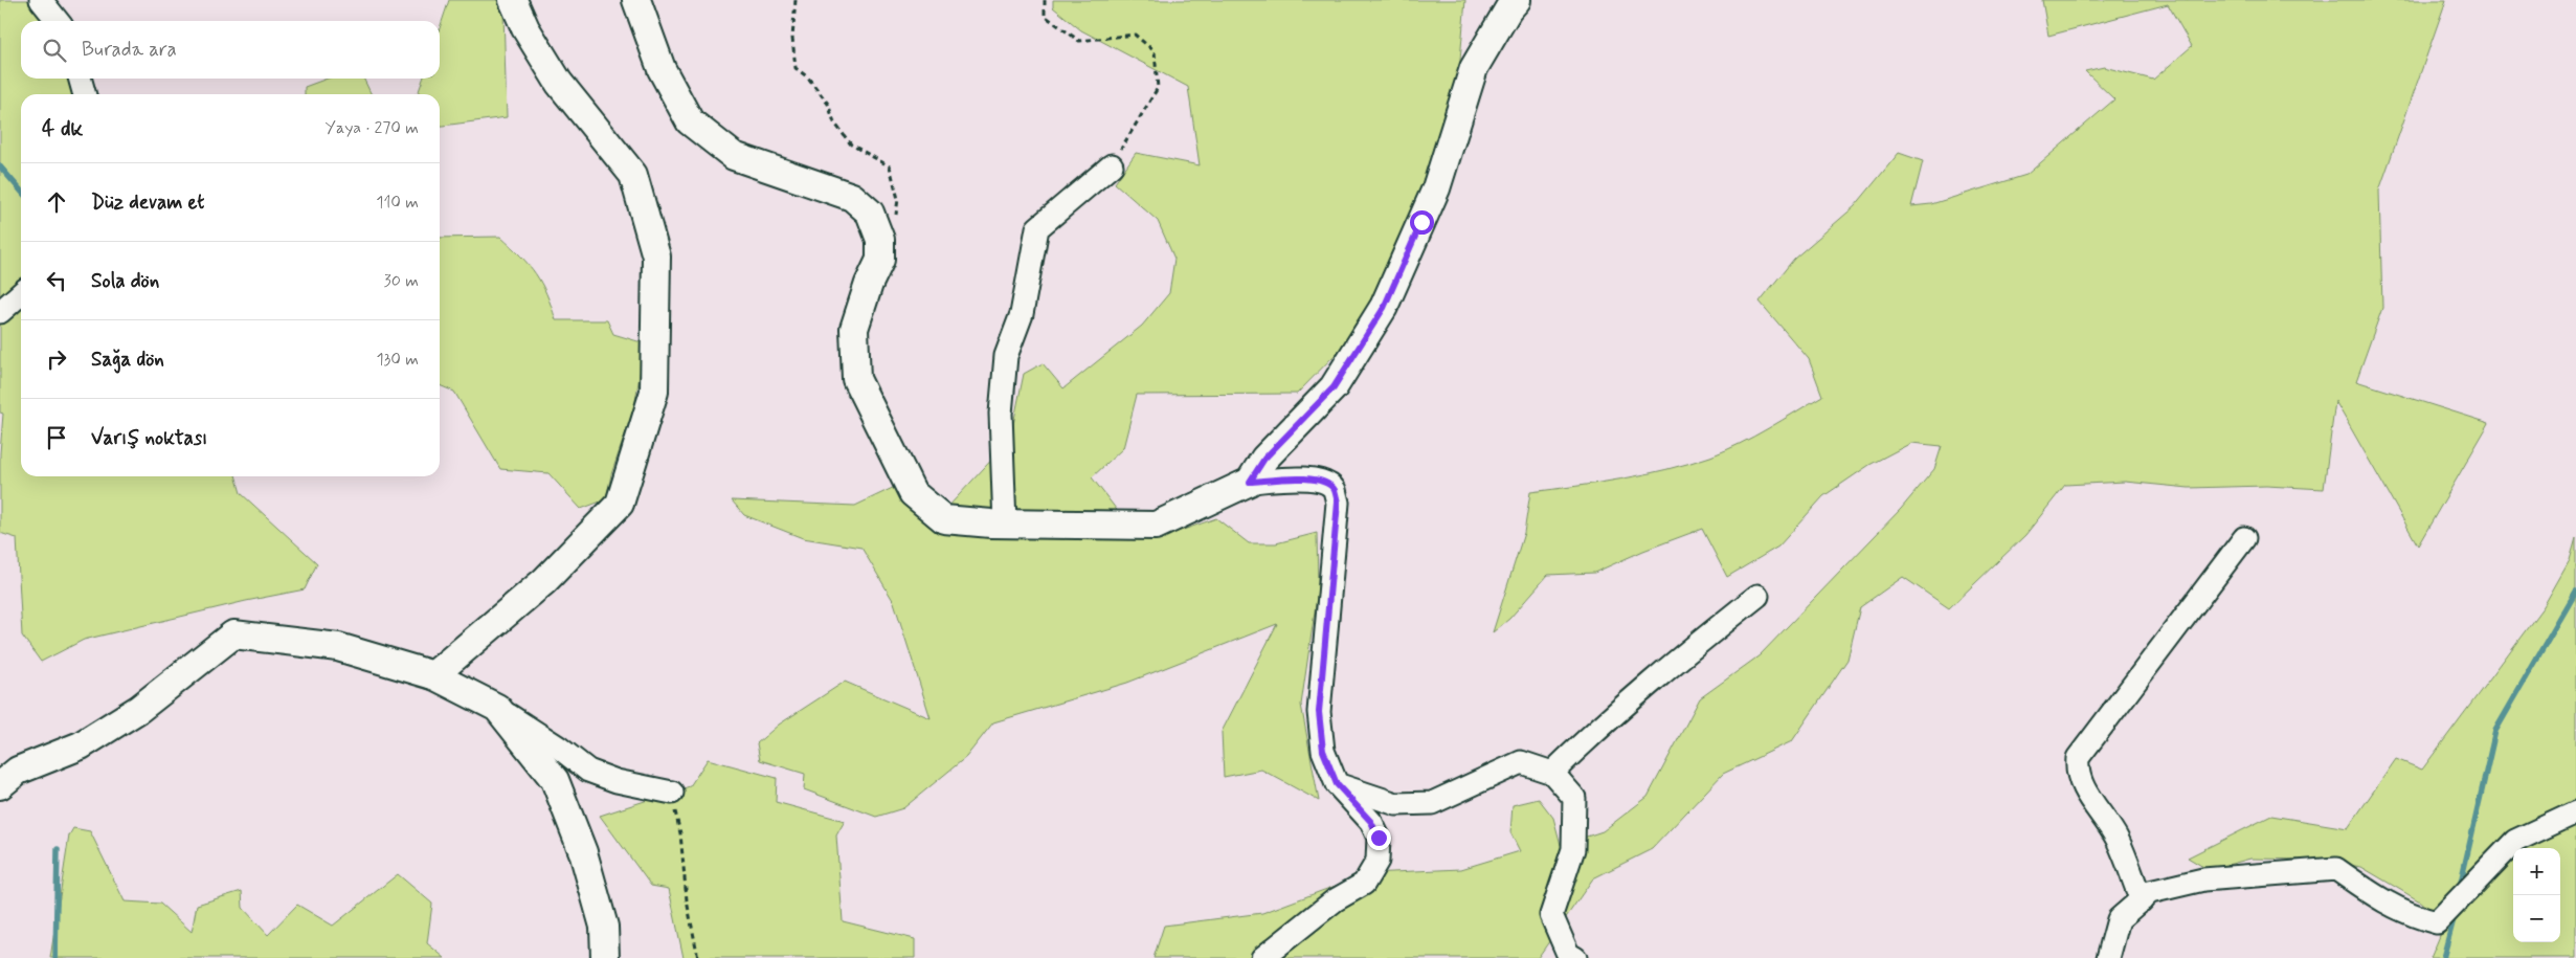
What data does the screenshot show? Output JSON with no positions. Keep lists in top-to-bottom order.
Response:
{
  "page": {
    "search": "Burada ara",
    "heading": ["4 dk", "Yaya · 270 m"],
    "list": [
      ["Düz devam et", "110 m"],
      ["Sola dön", "30 m"],
      ["Sağa dön", "130 m"],
      "Varış noktası"
    ],
    "map_buttons": ["+", "−"]
  }
}
